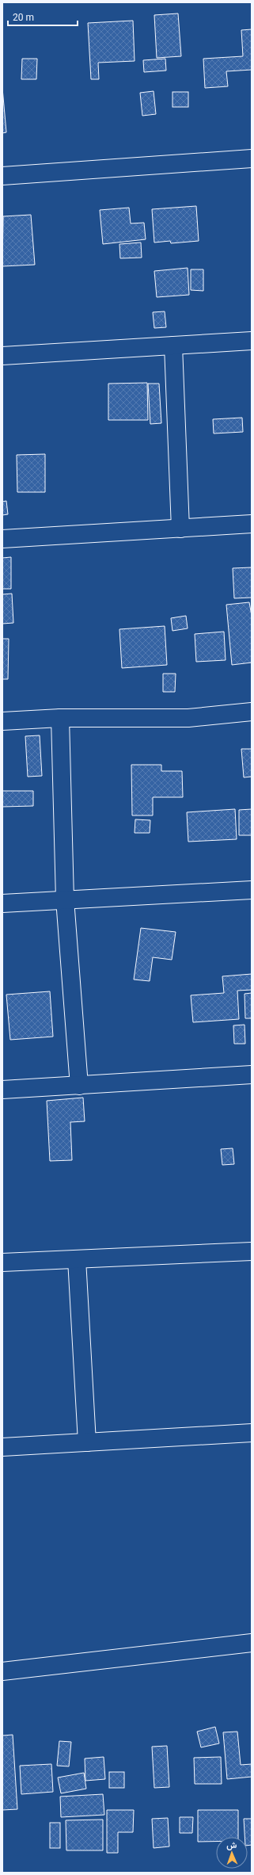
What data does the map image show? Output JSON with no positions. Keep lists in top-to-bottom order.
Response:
{
  "scale_bar": "20 m",
  "north": "top"
}
